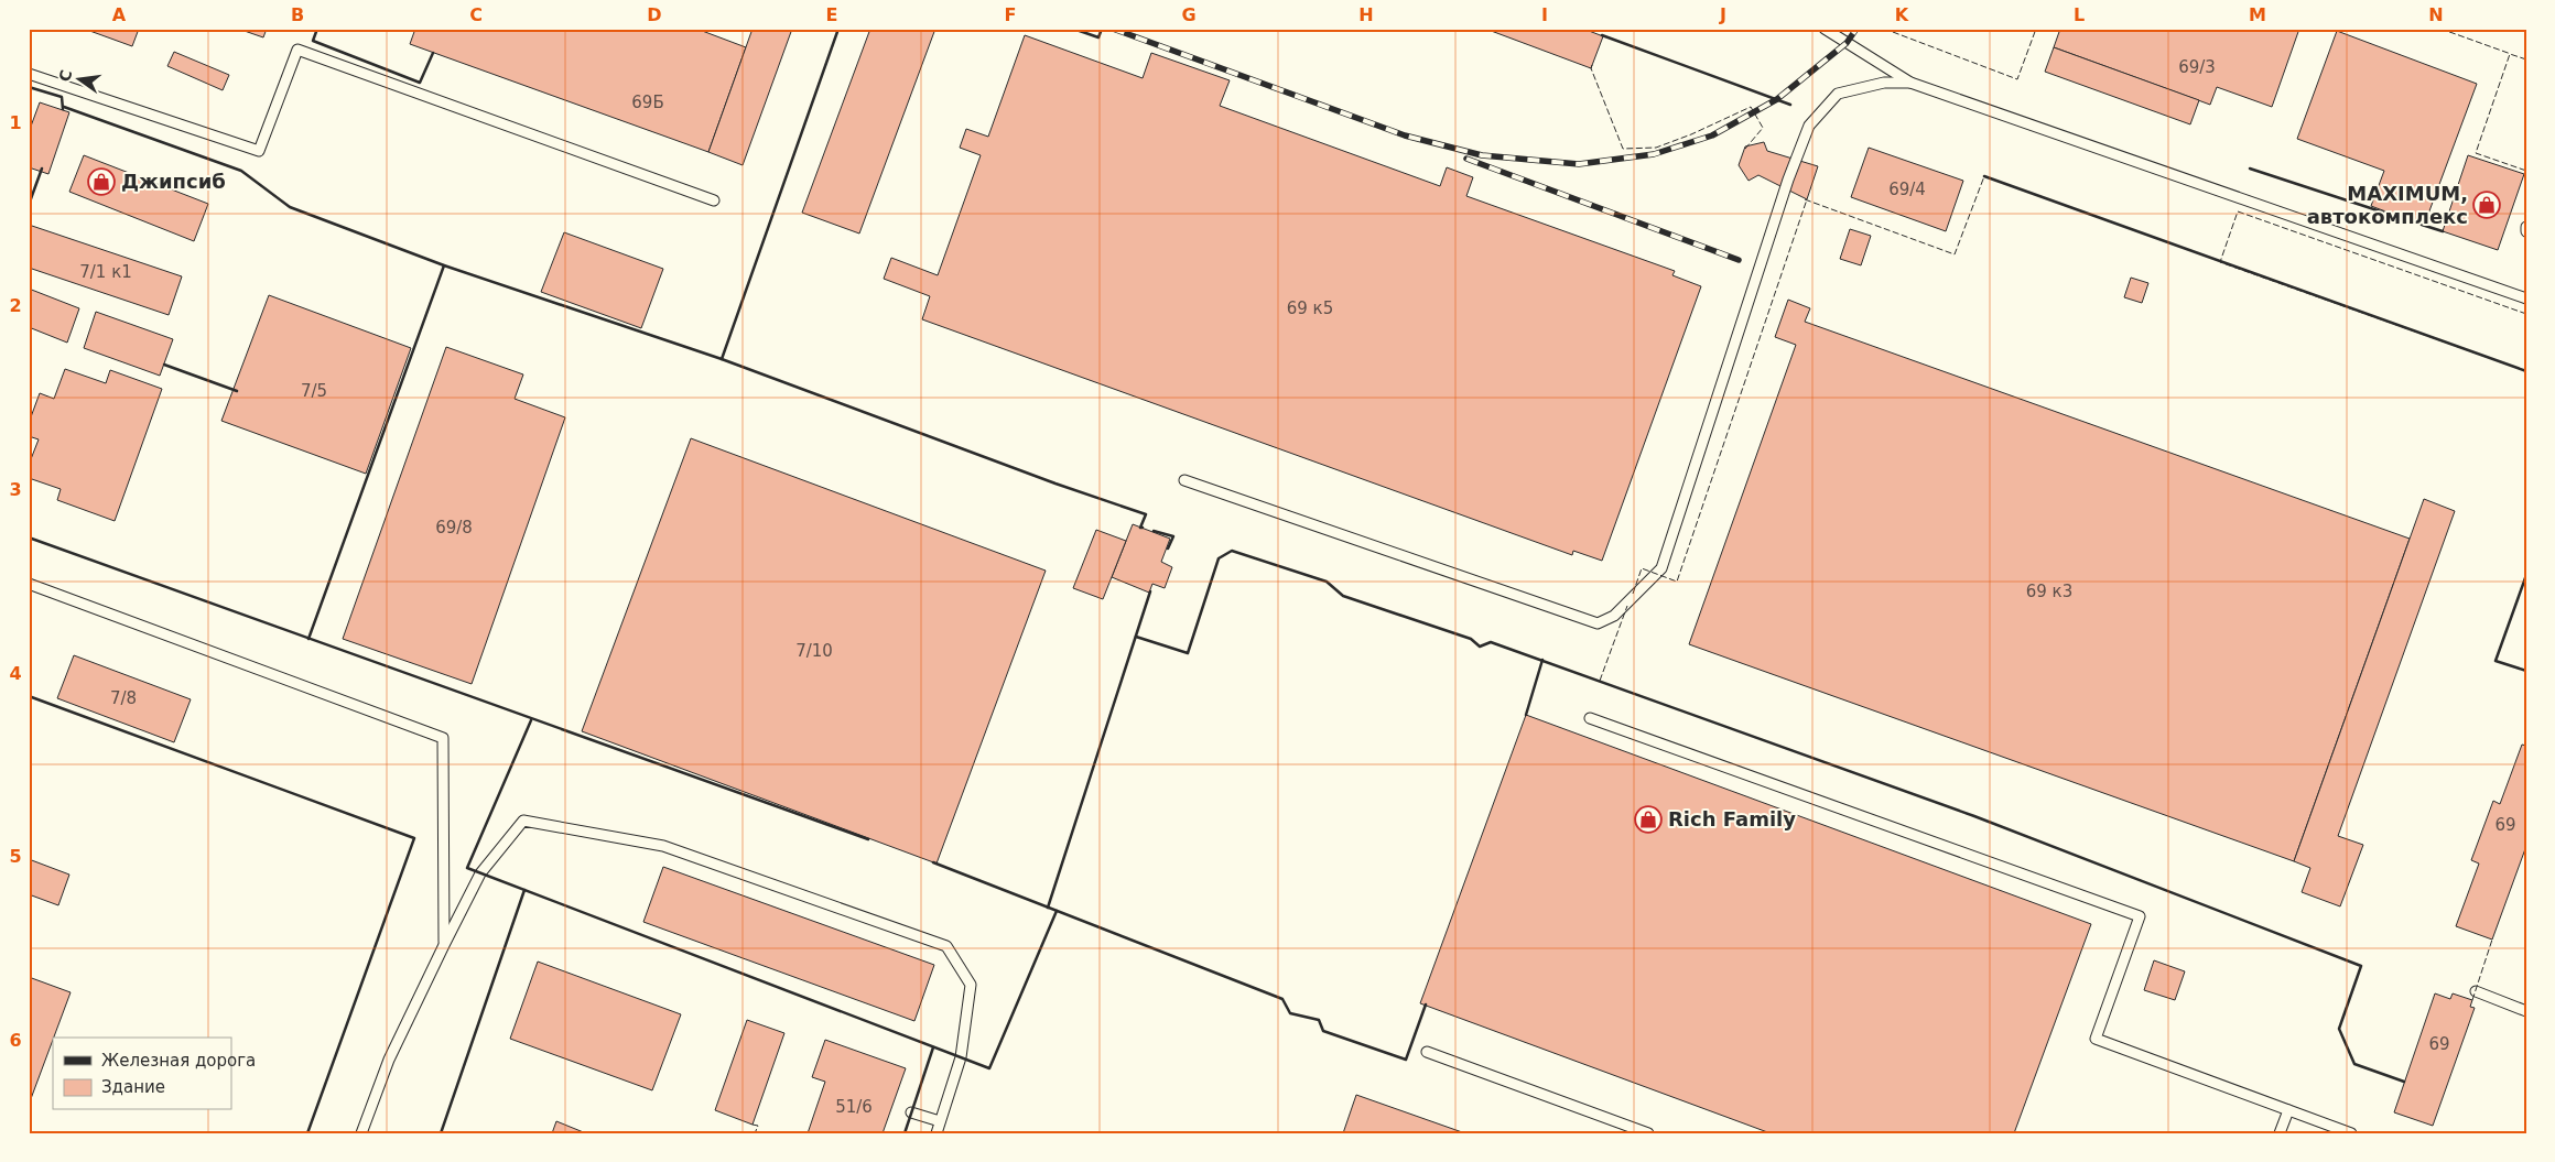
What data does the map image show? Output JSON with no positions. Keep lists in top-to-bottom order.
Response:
{
  "places": {
    "shop": ["Джипсиб", "MAXIMUM, автокомплекс", "Rich Family"]
  },
  "house_numbers": [
    "69/3",
    "69Б",
    "69/4",
    "7/1 к1",
    "69 к5",
    "7/5",
    "69/8",
    "69 к3",
    "7/10",
    "7/8",
    "69",
    "69",
    "51/6"
  ],
  "legend": ["Железная дорога", "Здание"],
  "north": "left",
  "grid": {
    "columns": [
      "A",
      "B",
      "C",
      "D",
      "E",
      "F",
      "G",
      "H",
      "I",
      "J",
      "K",
      "L",
      "M",
      "N"
    ],
    "rows": [
      "1",
      "2",
      "3",
      "4",
      "5",
      "6"
    ]
  }
}
